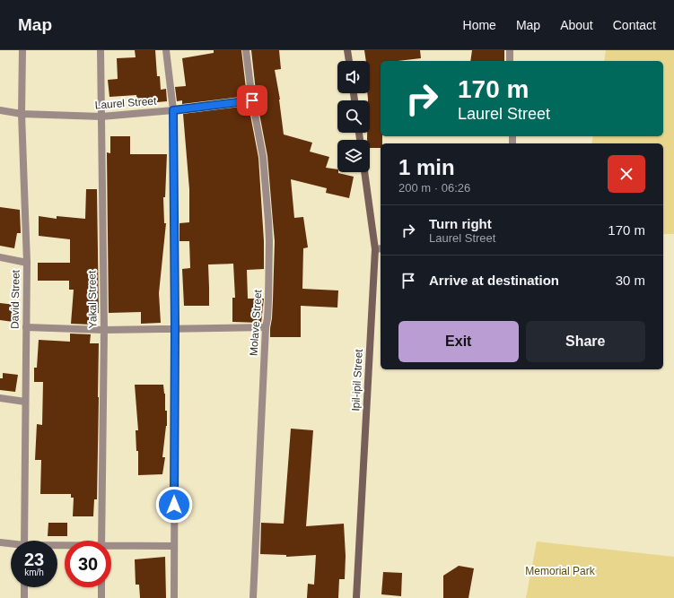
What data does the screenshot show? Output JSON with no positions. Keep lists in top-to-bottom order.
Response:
{
  "streets": {
    "main road": ["Ipil-ipil Street"],
    "street": [
      "Laurel Street",
      "David Street",
      "Yakal Street",
      "Molave Street"
    ]
  },
  "crossings": [
    ["Laurel Street", "David Street"],
    ["Laurel Street", "Yakal Street"],
    ["Laurel Street", "Molave Street"]
  ],
  "parks": ["Memorial Park"],
  "page": {
    "header": "Map",
    "nav": [
      "Home",
      "Map",
      "About",
      "Contact"
    ],
    "turn": ["170 m", "Laurel Street"],
    "heading": ["1 min", "200 m · 06:26"],
    "list": [
      {
        "name": "Turn right",
        "note": "Laurel Street",
        "value": "170 m"
      },
      {
        "name": "Arrive at destination",
        "value": "30 m"
      }
    ],
    "buttons": ["Exit", "Share"],
    "speed": "23 km/h",
    "limit": "30"
  }
}
